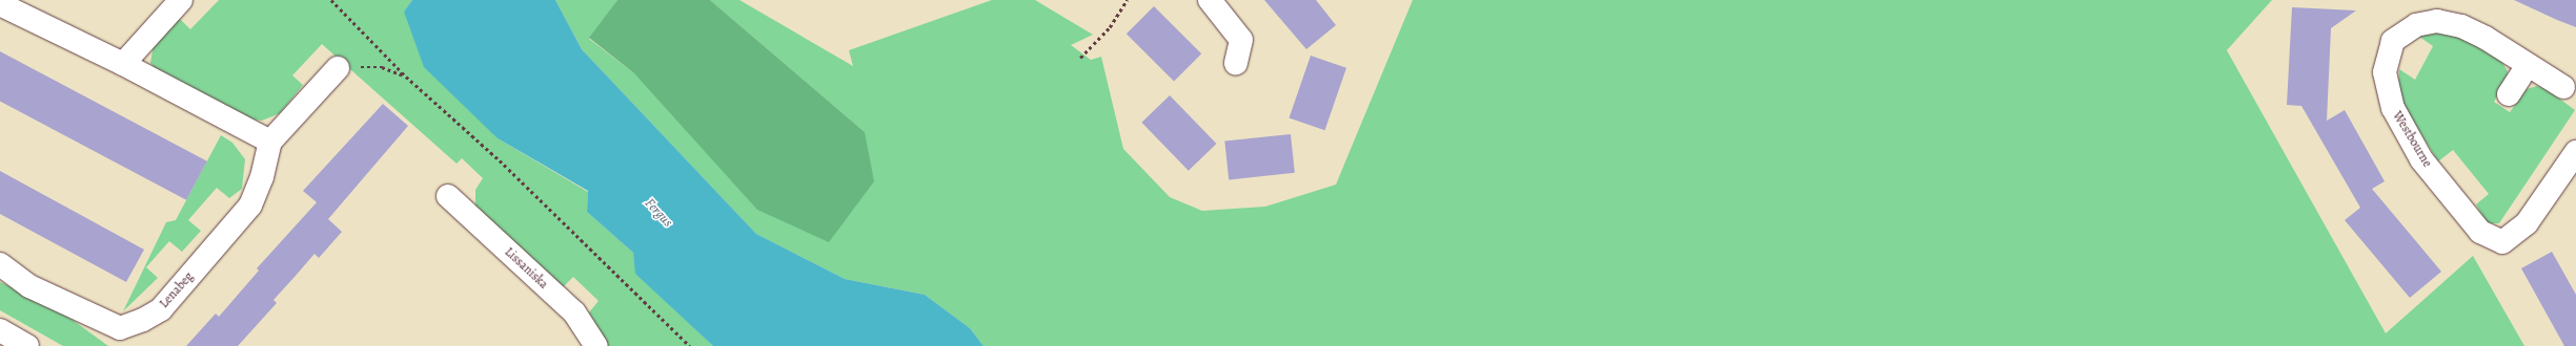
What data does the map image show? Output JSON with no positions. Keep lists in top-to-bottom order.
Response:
{
  "streets": {
    "street": ["Westbourne", "Lissaniska", "Lenabeg"]
  },
  "water": ["Fergus"]
}
